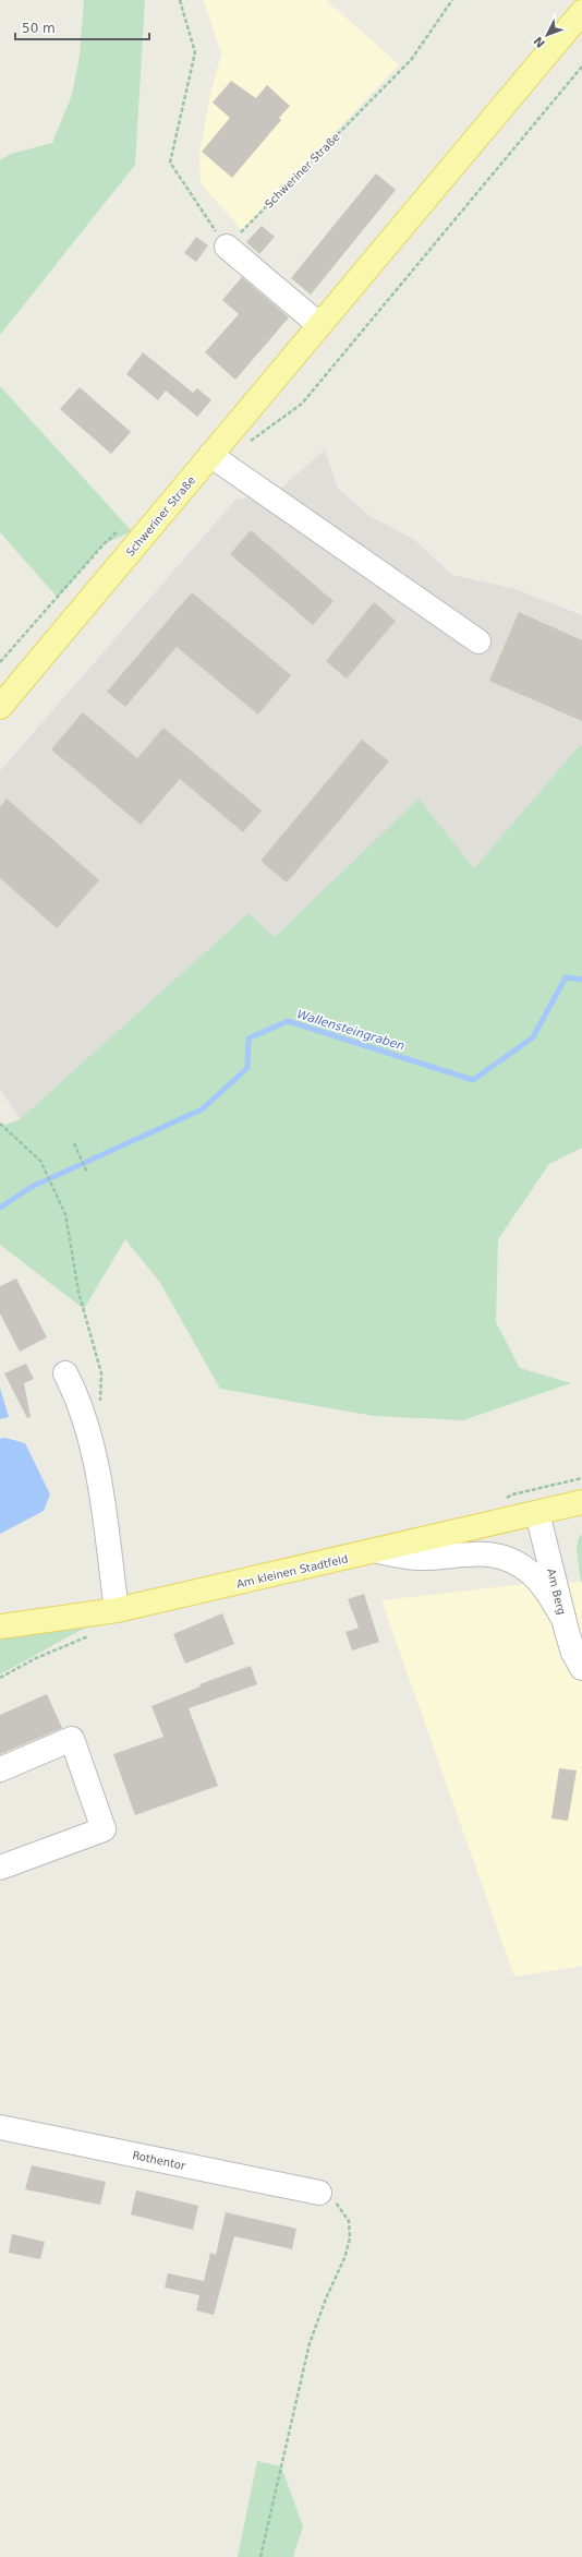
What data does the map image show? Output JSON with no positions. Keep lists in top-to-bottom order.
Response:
{
  "streets": {
    "main road": ["Schweriner Straße", "Am kleinen Stadtfeld"],
    "street": ["Am Berg", "Rothentor"]
  },
  "crossings": [
    ["Am kleinen Stadtfeld", "Am Berg"]
  ],
  "water": ["Wallensteingraben"],
  "scale_bar": "50 m",
  "north": "bottom left"
}
